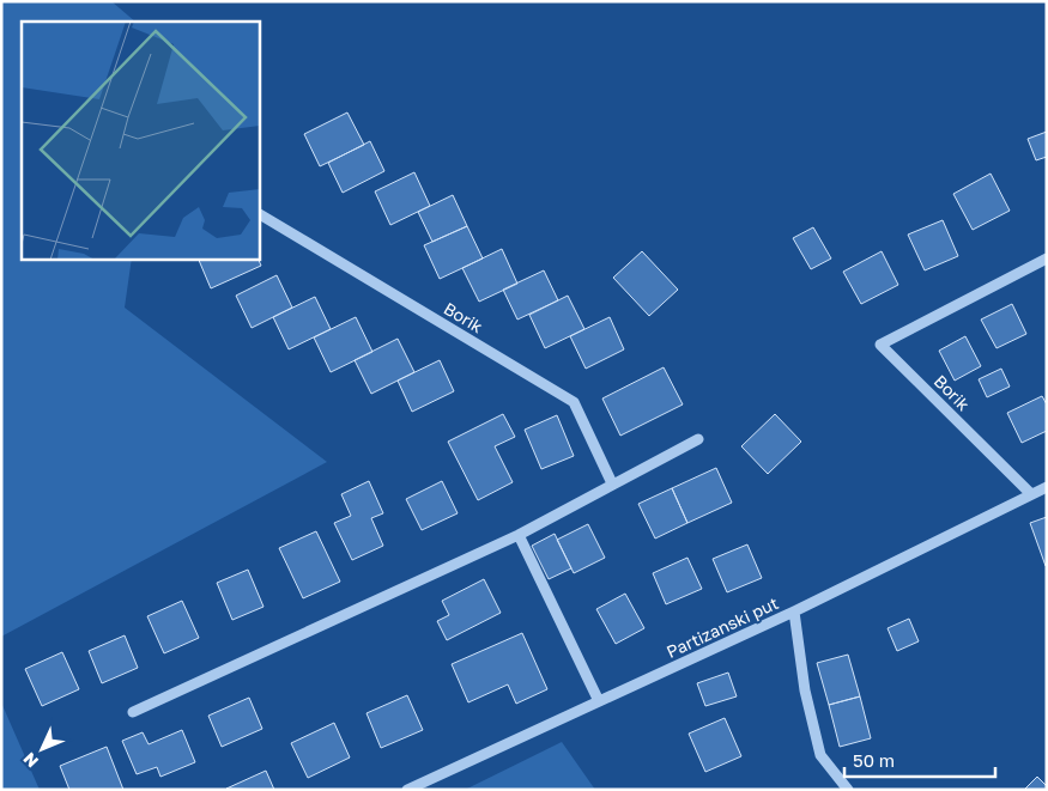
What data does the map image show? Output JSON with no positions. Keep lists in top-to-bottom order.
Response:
{
  "streets": {
    "street": ["Borik", "Partizanski put"]
  },
  "crossings": [
    ["Borik", "Partizanski put"]
  ],
  "scale_bar": "50 m",
  "north": "bottom left"
}
